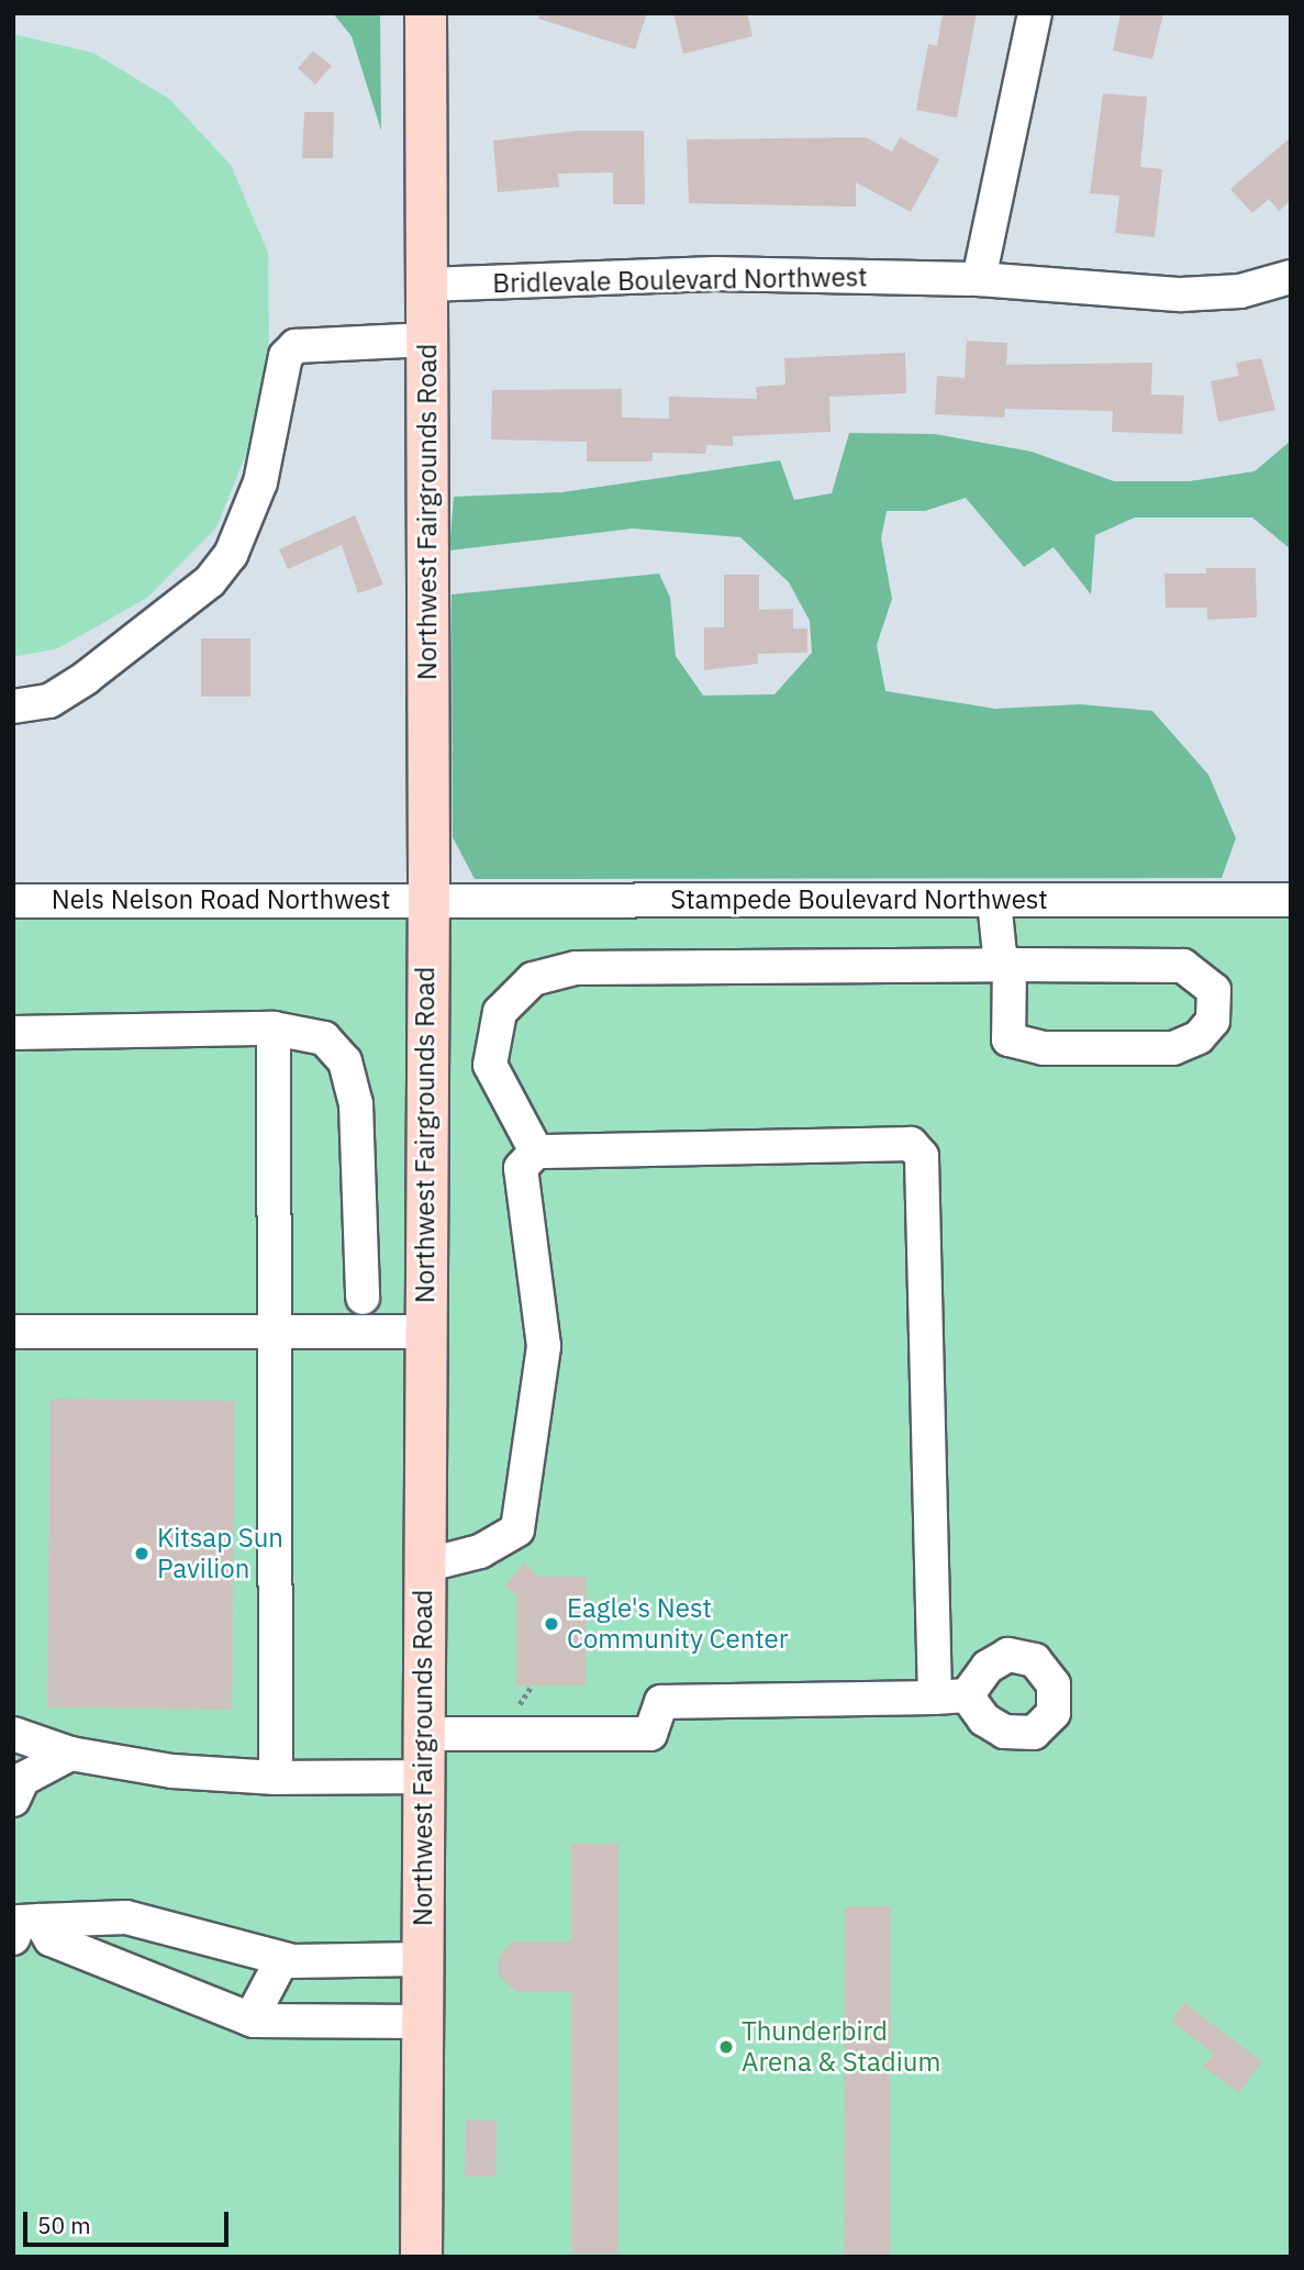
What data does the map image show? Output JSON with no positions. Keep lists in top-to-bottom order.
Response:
{
  "streets": {
    "main road": ["Northwest Fairgrounds Road"],
    "street": ["Bridlevale Boulevard Northwest", "Nels Nelson Road Northwest", "Stampede Boulevard Northwest"]
  },
  "crossings": [
    ["Bridlevale Boulevard Northwest", "Northwest Fairgrounds Road"],
    ["Northwest Fairgrounds Road", "Nels Nelson Road Northwest"],
    ["Northwest Fairgrounds Road", "Stampede Boulevard Northwest"],
    ["Nels Nelson Road Northwest", "Stampede Boulevard Northwest"]
  ],
  "places": ["Kitsap Sun Pavilion", "Eagle's Nest Community Center", "Thunderbird Arena & Stadium"],
  "scale_bar": "50 m"
}
